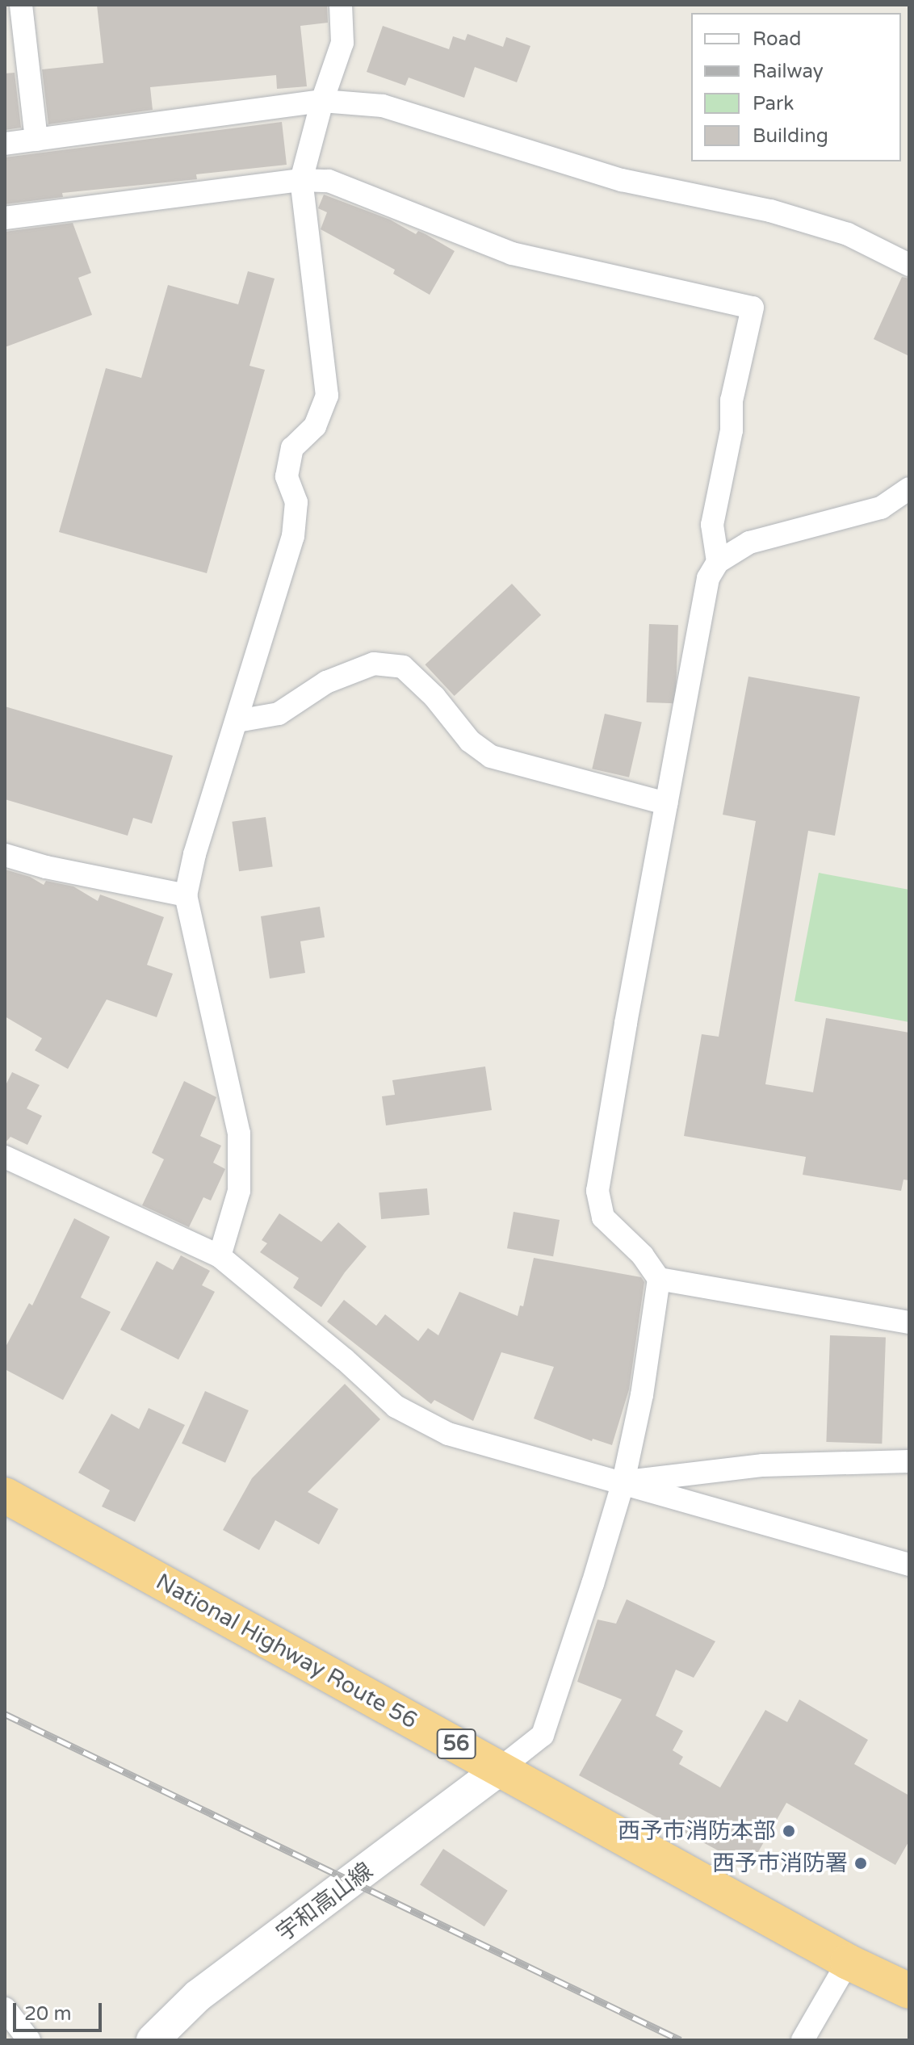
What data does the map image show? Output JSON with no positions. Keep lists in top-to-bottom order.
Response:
{
  "streets": {
    "highway": ["National Highway Route 56", "56"],
    "main road": ["宇和高山線"]
  },
  "crossings": [
    ["National Highway Route 56", "宇和高山線"]
  ],
  "places": ["西予市消防本部", "西予市消防署"],
  "legend": [
    "Road",
    "Railway",
    "Park",
    "Building"
  ],
  "scale_bar": "20 m"
}
